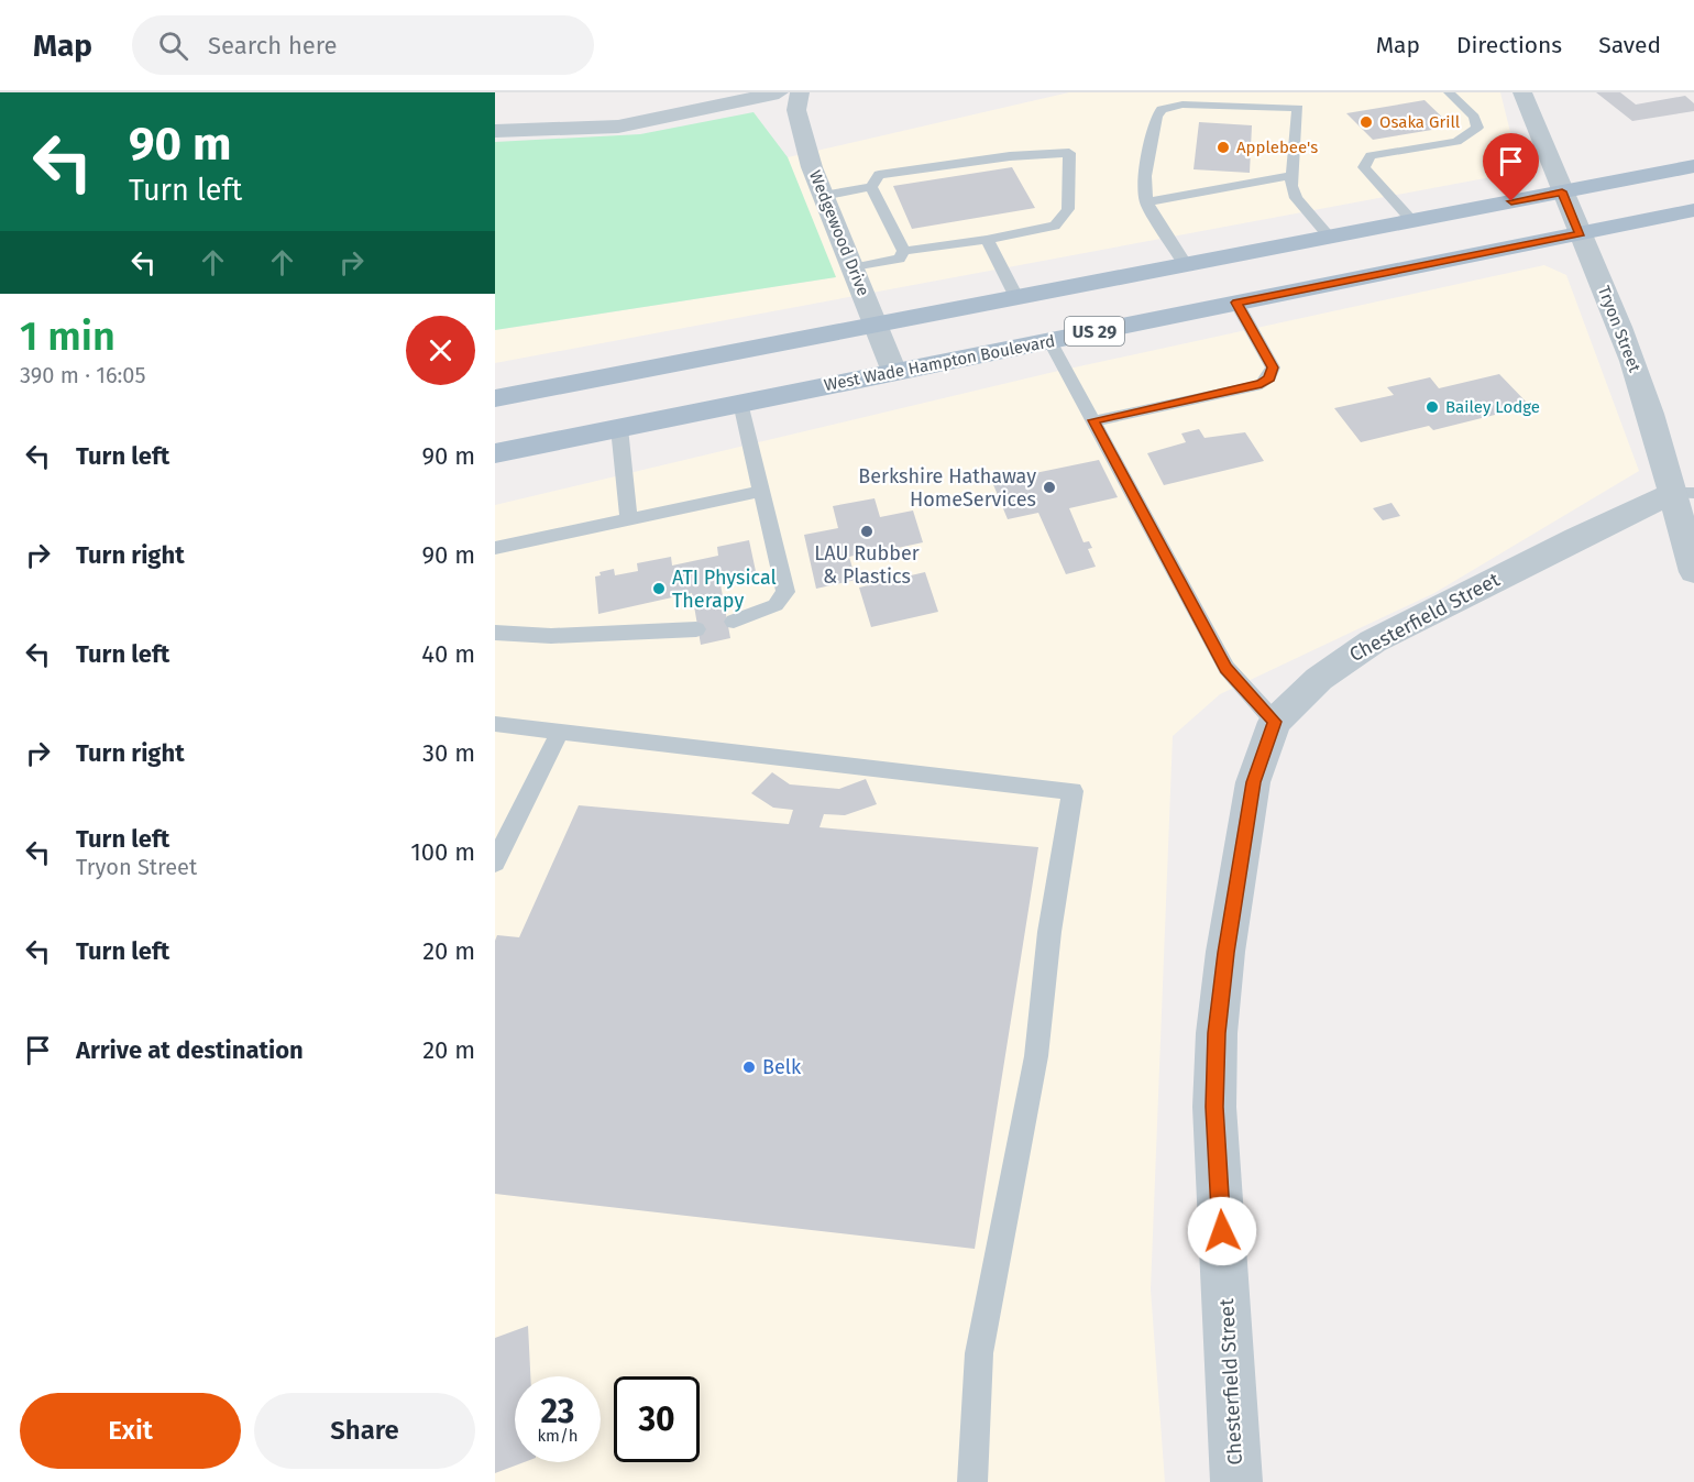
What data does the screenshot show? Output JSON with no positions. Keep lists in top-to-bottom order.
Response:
{
  "streets": {
    "main road": ["US 29", "West Wade Hampton Boulevard"],
    "street": ["Wedgewood Drive", "Tryon Street", "Chesterfield Street"]
  },
  "crossings": [
    ["Wedgewood Drive", "US 29"],
    ["Wedgewood Drive", "West Wade Hampton Boulevard"],
    ["Tryon Street", "US 29"],
    ["Tryon Street", "West Wade Hampton Boulevard"],
    ["Tryon Street", "Chesterfield Street"]
  ],
  "places": [
    "Osaka Grill",
    "Applebee's",
    "Bailey Lodge",
    "Berkshire Hathaway HomeServices",
    "LAU Rubber & Plastics",
    "ATI Physical Therapy",
    "Belk"
  ],
  "page": {
    "header": "Map",
    "search": "Search here",
    "nav": ["Map", "Directions", "Saved"],
    "turn": ["90 m", "Turn left"],
    "heading": ["1 min", "390 m · 16:05"],
    "list": [
      {
        "name": "Turn left",
        "value": "90 m"
      },
      {
        "name": "Turn right",
        "value": "90 m"
      },
      {
        "name": "Turn left",
        "value": "40 m"
      },
      {
        "name": "Turn right",
        "value": "30 m"
      },
      {
        "name": "Turn left",
        "note": "Tryon Street",
        "value": "100 m"
      },
      {
        "name": "Turn left",
        "value": "20 m"
      },
      {
        "name": "Arrive at destination",
        "value": "20 m"
      }
    ],
    "speed": "23 km/h",
    "limit": "30",
    "buttons": ["Exit", "Share"]
  }
}
